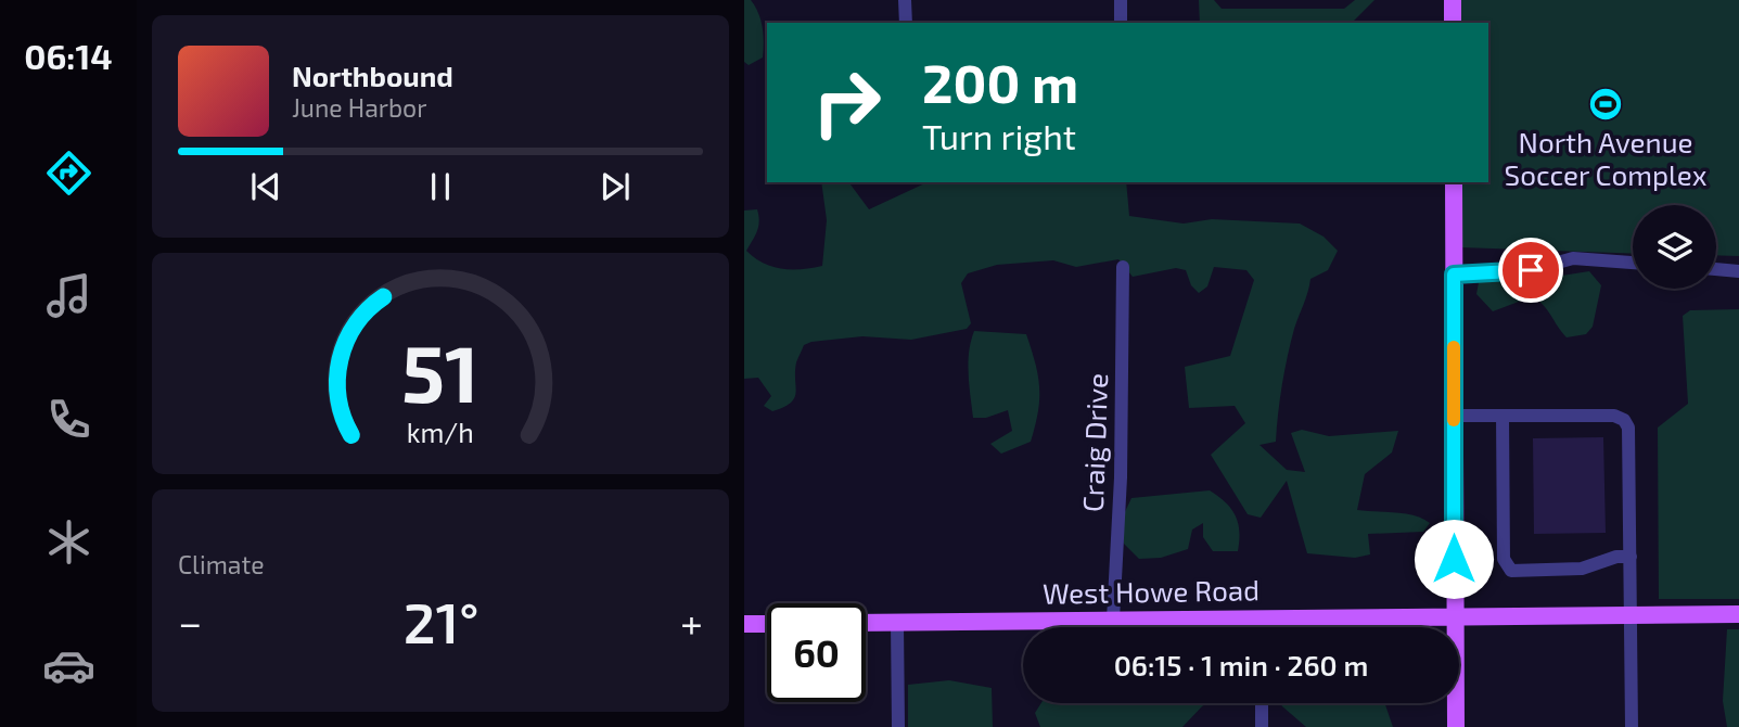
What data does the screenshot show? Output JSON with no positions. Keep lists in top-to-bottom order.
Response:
{
  "streets": {
    "main road": ["West Howe Road"],
    "street": ["Craig Drive"]
  },
  "crossings": [
    ["Craig Drive", "West Howe Road"]
  ],
  "places": {
    "sports": ["North Avenue Soccer Complex"]
  },
  "page": {
    "tabs": "06:14",
    "turn": ["200 m", "Turn right"],
    "song": ["Northbound", "June Harbor"],
    "tile": "Climate",
    "heat": ["−", "21°", "+"],
    "limit": "60",
    "trip": "06:15 · 1 min · 260 m",
    "gauge": ["51", "km/h"]
  }
}
